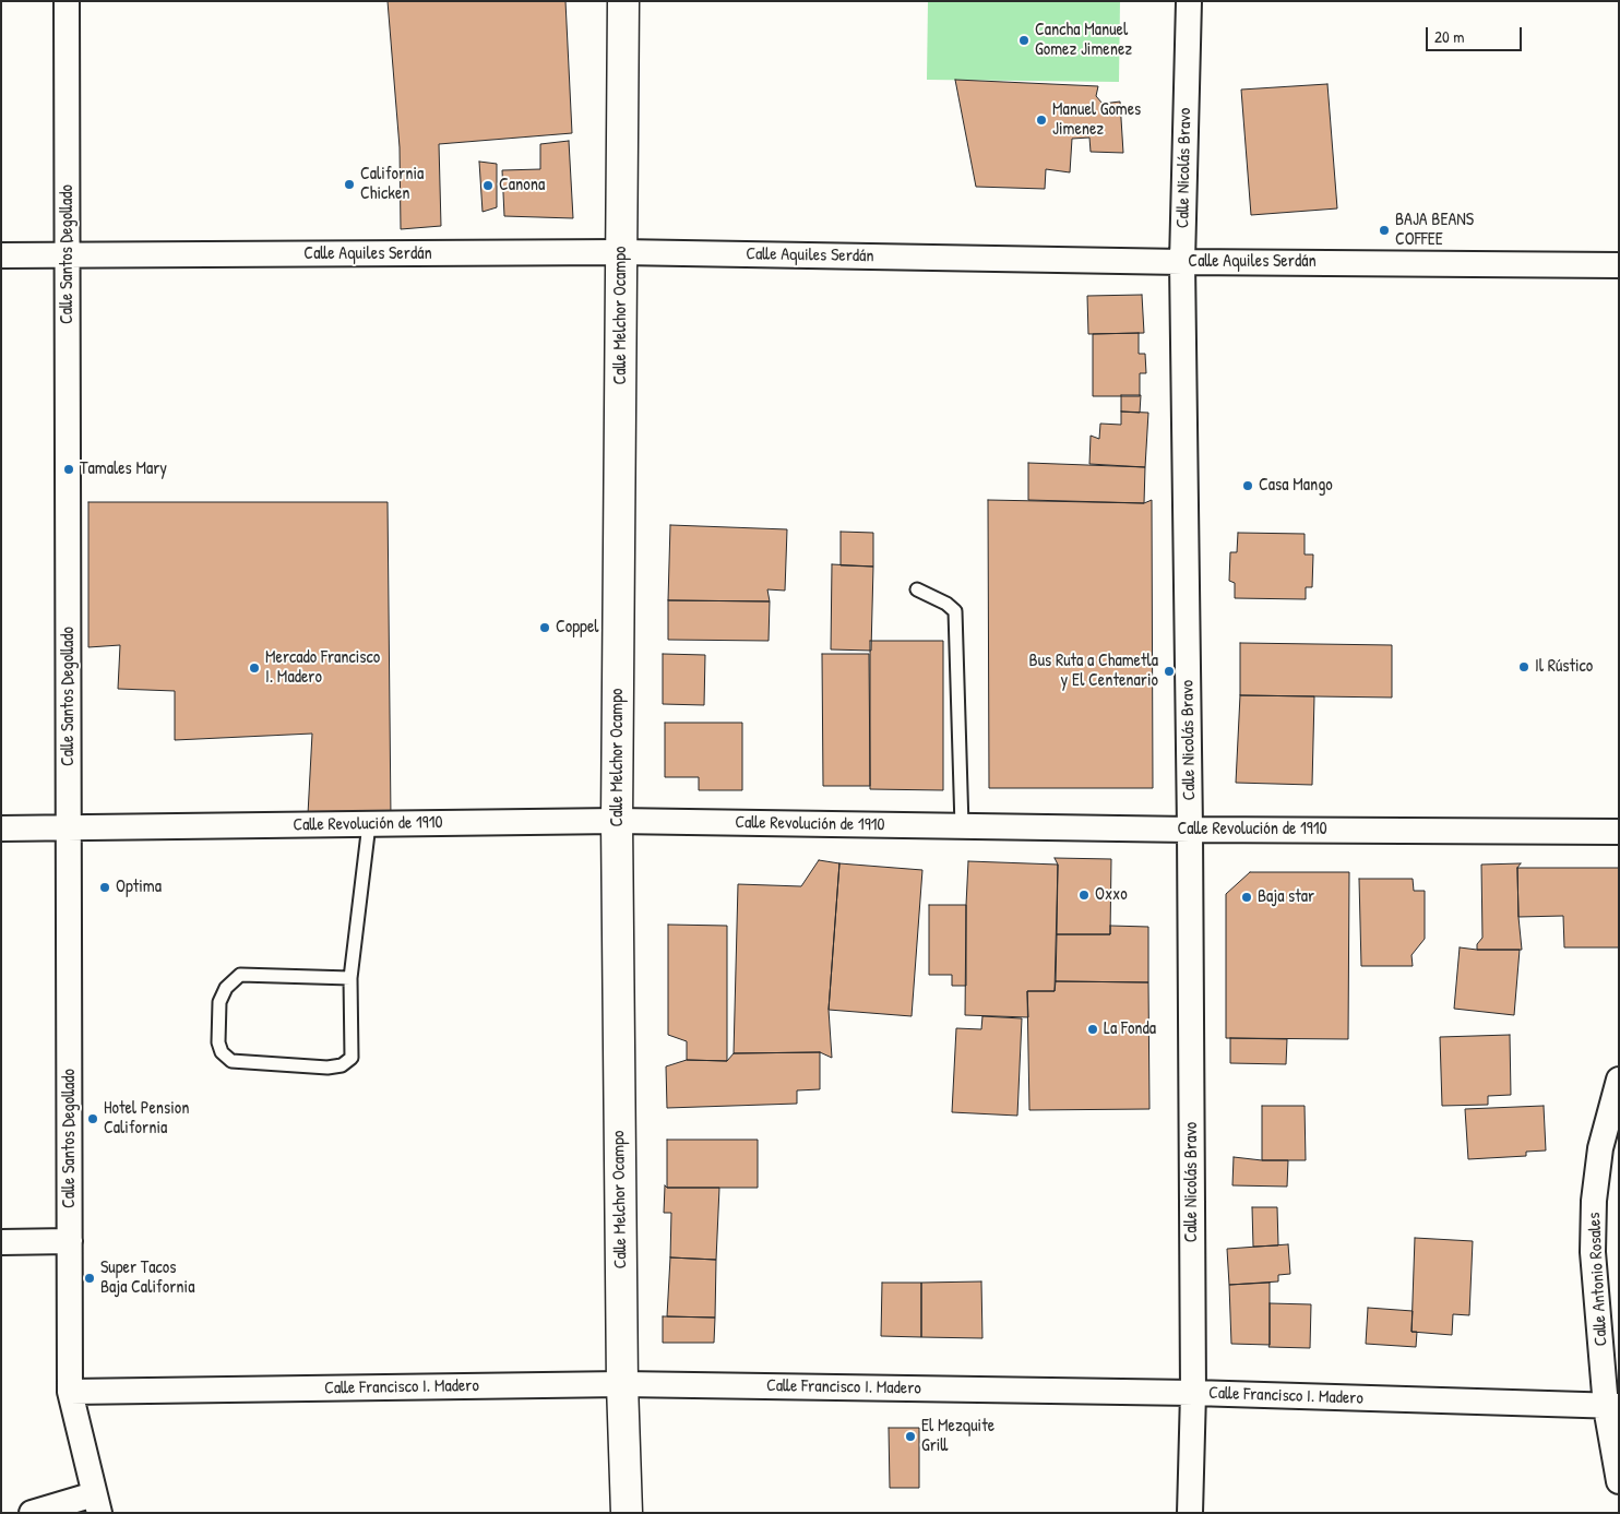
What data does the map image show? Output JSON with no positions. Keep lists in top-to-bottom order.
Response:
{
  "streets": {
    "street": [
      "Calle Nicolás Bravo",
      "Calle Santos Degollado",
      "Calle Aquiles Serdán",
      "Calle Melchor Ocampo",
      "Calle Revolución de 1910",
      "Calle Antonio Rosales",
      "Calle Francisco I. Madero"
    ]
  },
  "crossings": [
    ["Calle Nicolás Bravo", "Calle Aquiles Serdán"],
    ["Calle Nicolás Bravo", "Calle Revolución de 1910"],
    ["Calle Nicolás Bravo", "Calle Francisco I. Madero"],
    ["Calle Santos Degollado", "Calle Aquiles Serdán"],
    ["Calle Santos Degollado", "Calle Revolución de 1910"],
    ["Calle Santos Degollado", "Calle Francisco I. Madero"],
    ["Calle Aquiles Serdán", "Calle Melchor Ocampo"],
    ["Calle Melchor Ocampo", "Calle Revolución de 1910"],
    ["Calle Melchor Ocampo", "Calle Francisco I. Madero"],
    ["Calle Antonio Rosales", "Calle Francisco I. Madero"]
  ],
  "places": [
    "Cancha Manuel Gomez Jimenez",
    "Manuel Gomes Jimenez",
    "California Chicken",
    "Canona",
    "BAJA BEANS COFFEE",
    "Tamales Mary",
    "Casa Mango",
    "Coppel",
    "Il Rústico",
    "Mercado Francisco I. Madero",
    "Bus Ruta a Chametla y El Centenario",
    "Optima",
    "Oxxo",
    "Baja star",
    "La Fonda",
    "Hotel Pension California",
    "Super Tacos Baja California",
    "El Mezquite Grill"
  ],
  "scale_bar": "20 m"
}
